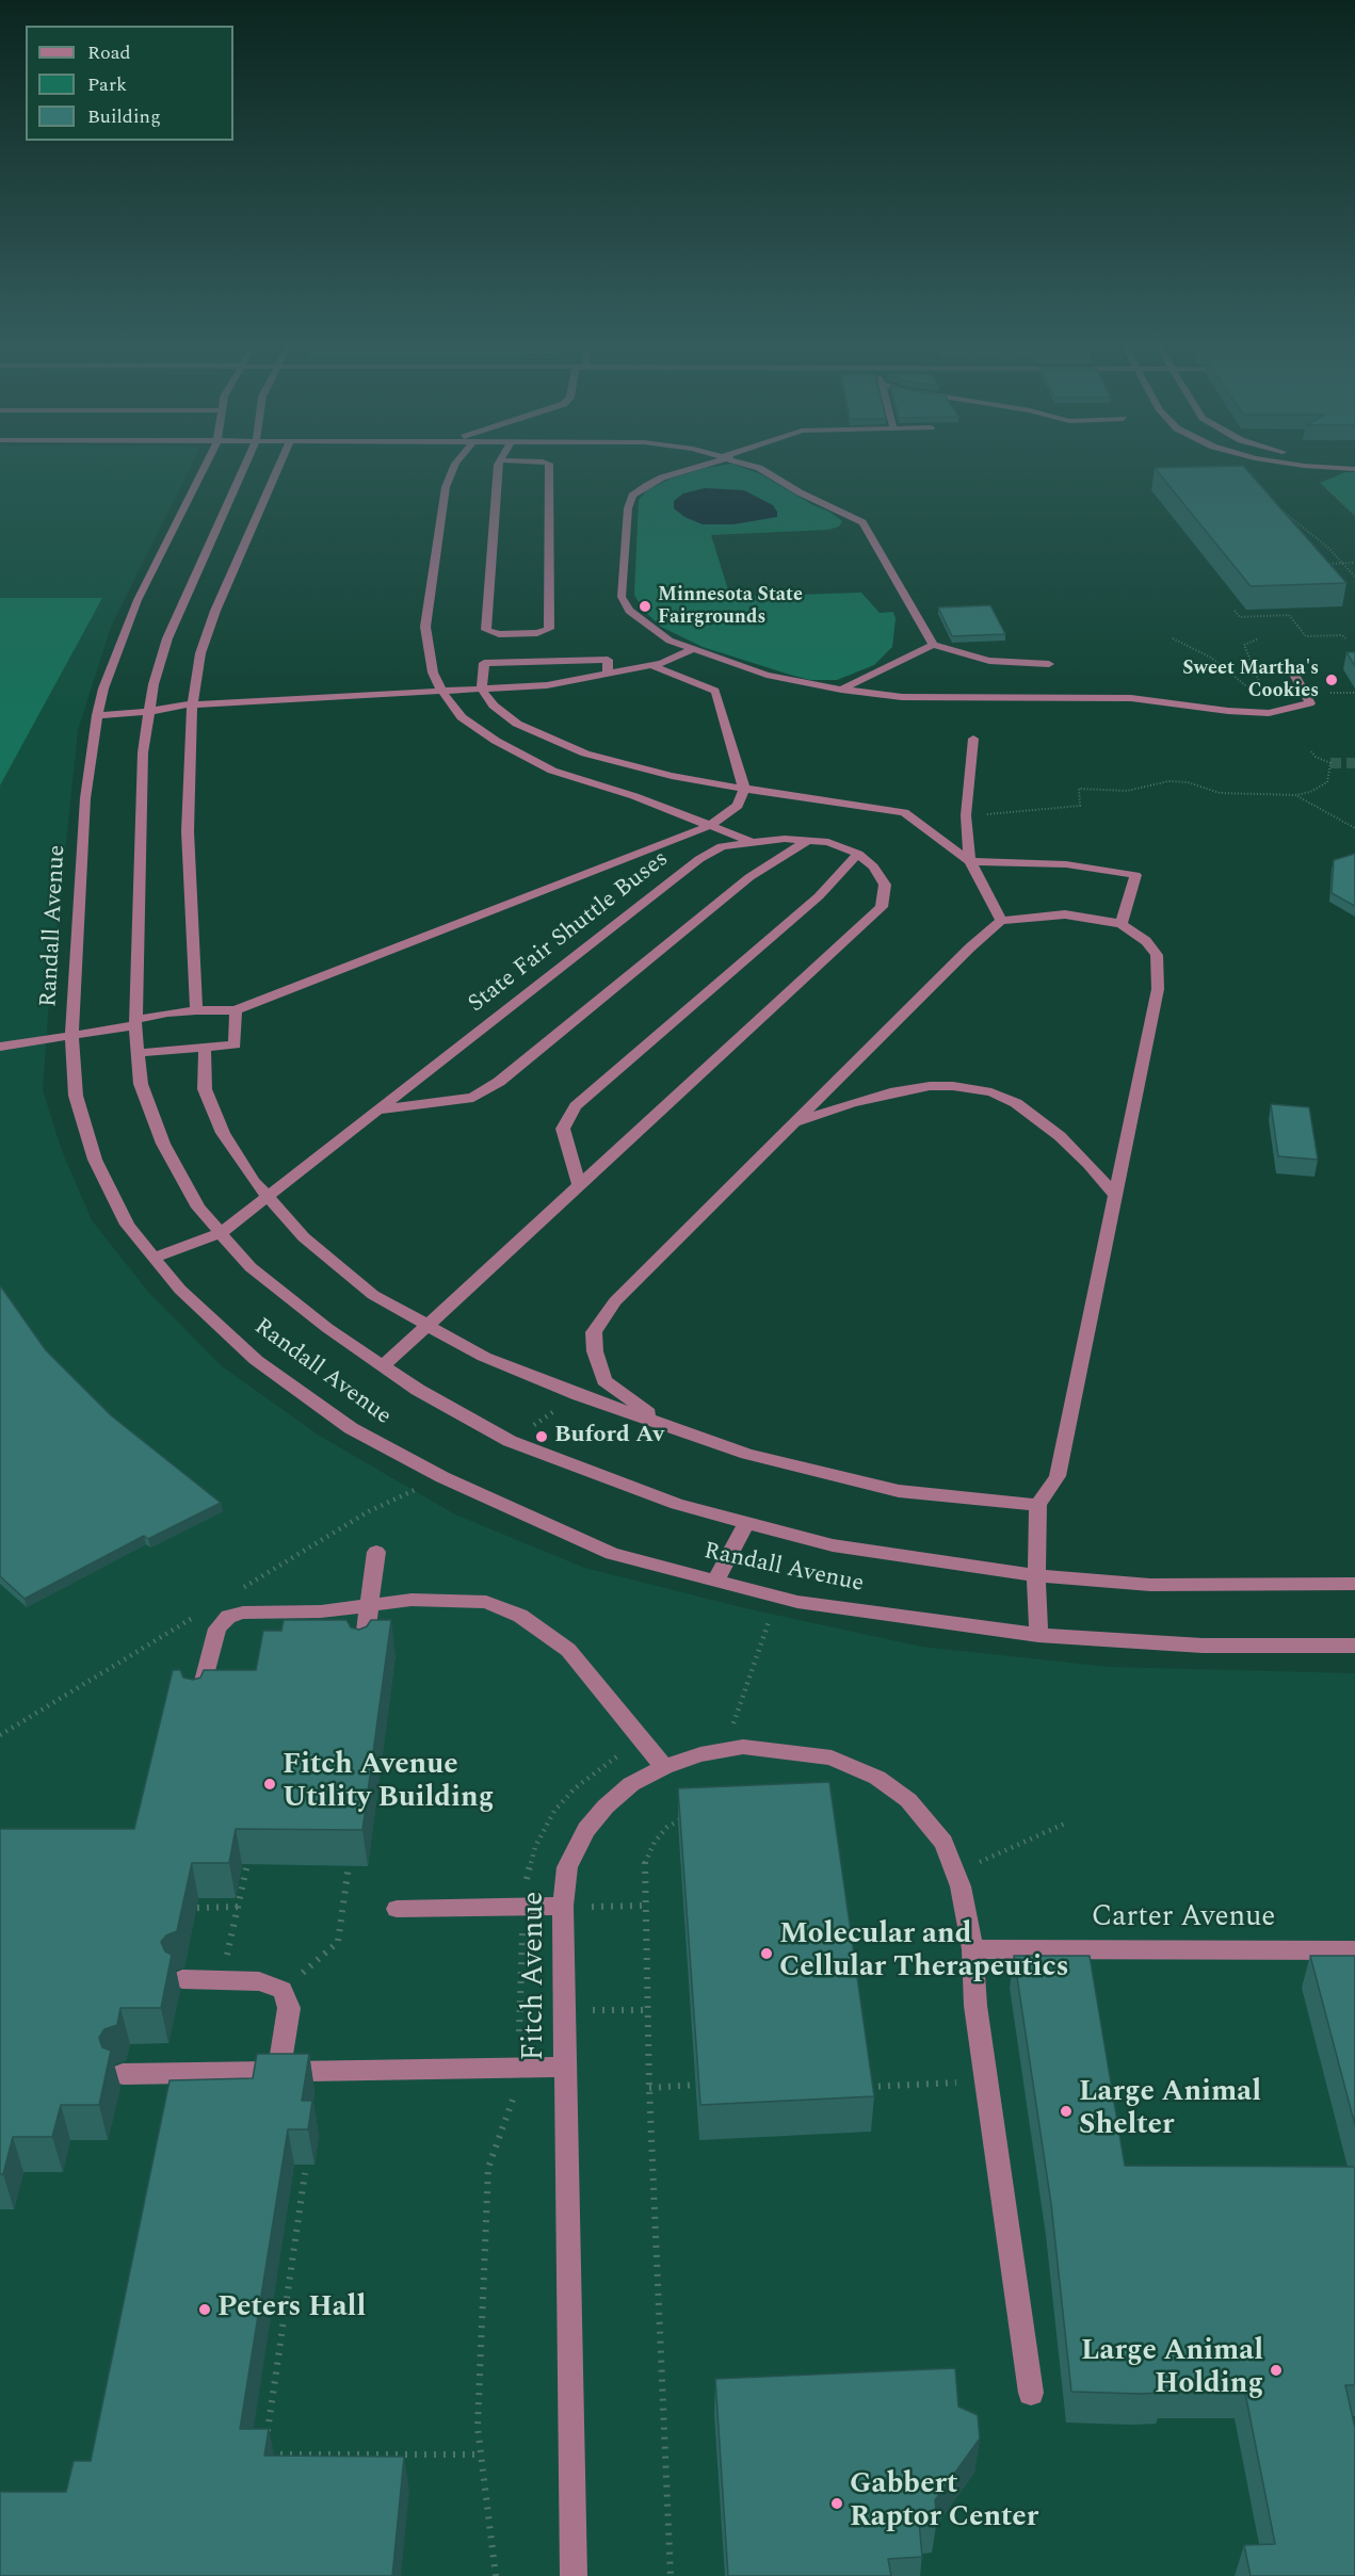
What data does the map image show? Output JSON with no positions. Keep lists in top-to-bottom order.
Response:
{
  "streets": {
    "street": [
      "Randall Avenue",
      "State Fair Shuttle Buses",
      "Carter Avenue",
      "Fitch Avenue"
    ]
  },
  "crossings": [
    ["Randall Avenue", "State Fair Shuttle Buses"],
    ["Carter Avenue", "Fitch Avenue"]
  ],
  "places": [
    "Minnesota State Fairgrounds",
    "Sweet Martha's Cookies",
    "Buford Av",
    "Fitch Avenue Utility Building",
    "Molecular and Cellular Therapeutics",
    "Large Animal Shelter",
    "Peters Hall",
    "Large Animal Holding",
    "Gabbert Raptor Center"
  ],
  "legend": ["Road", "Park", "Building"]
}
